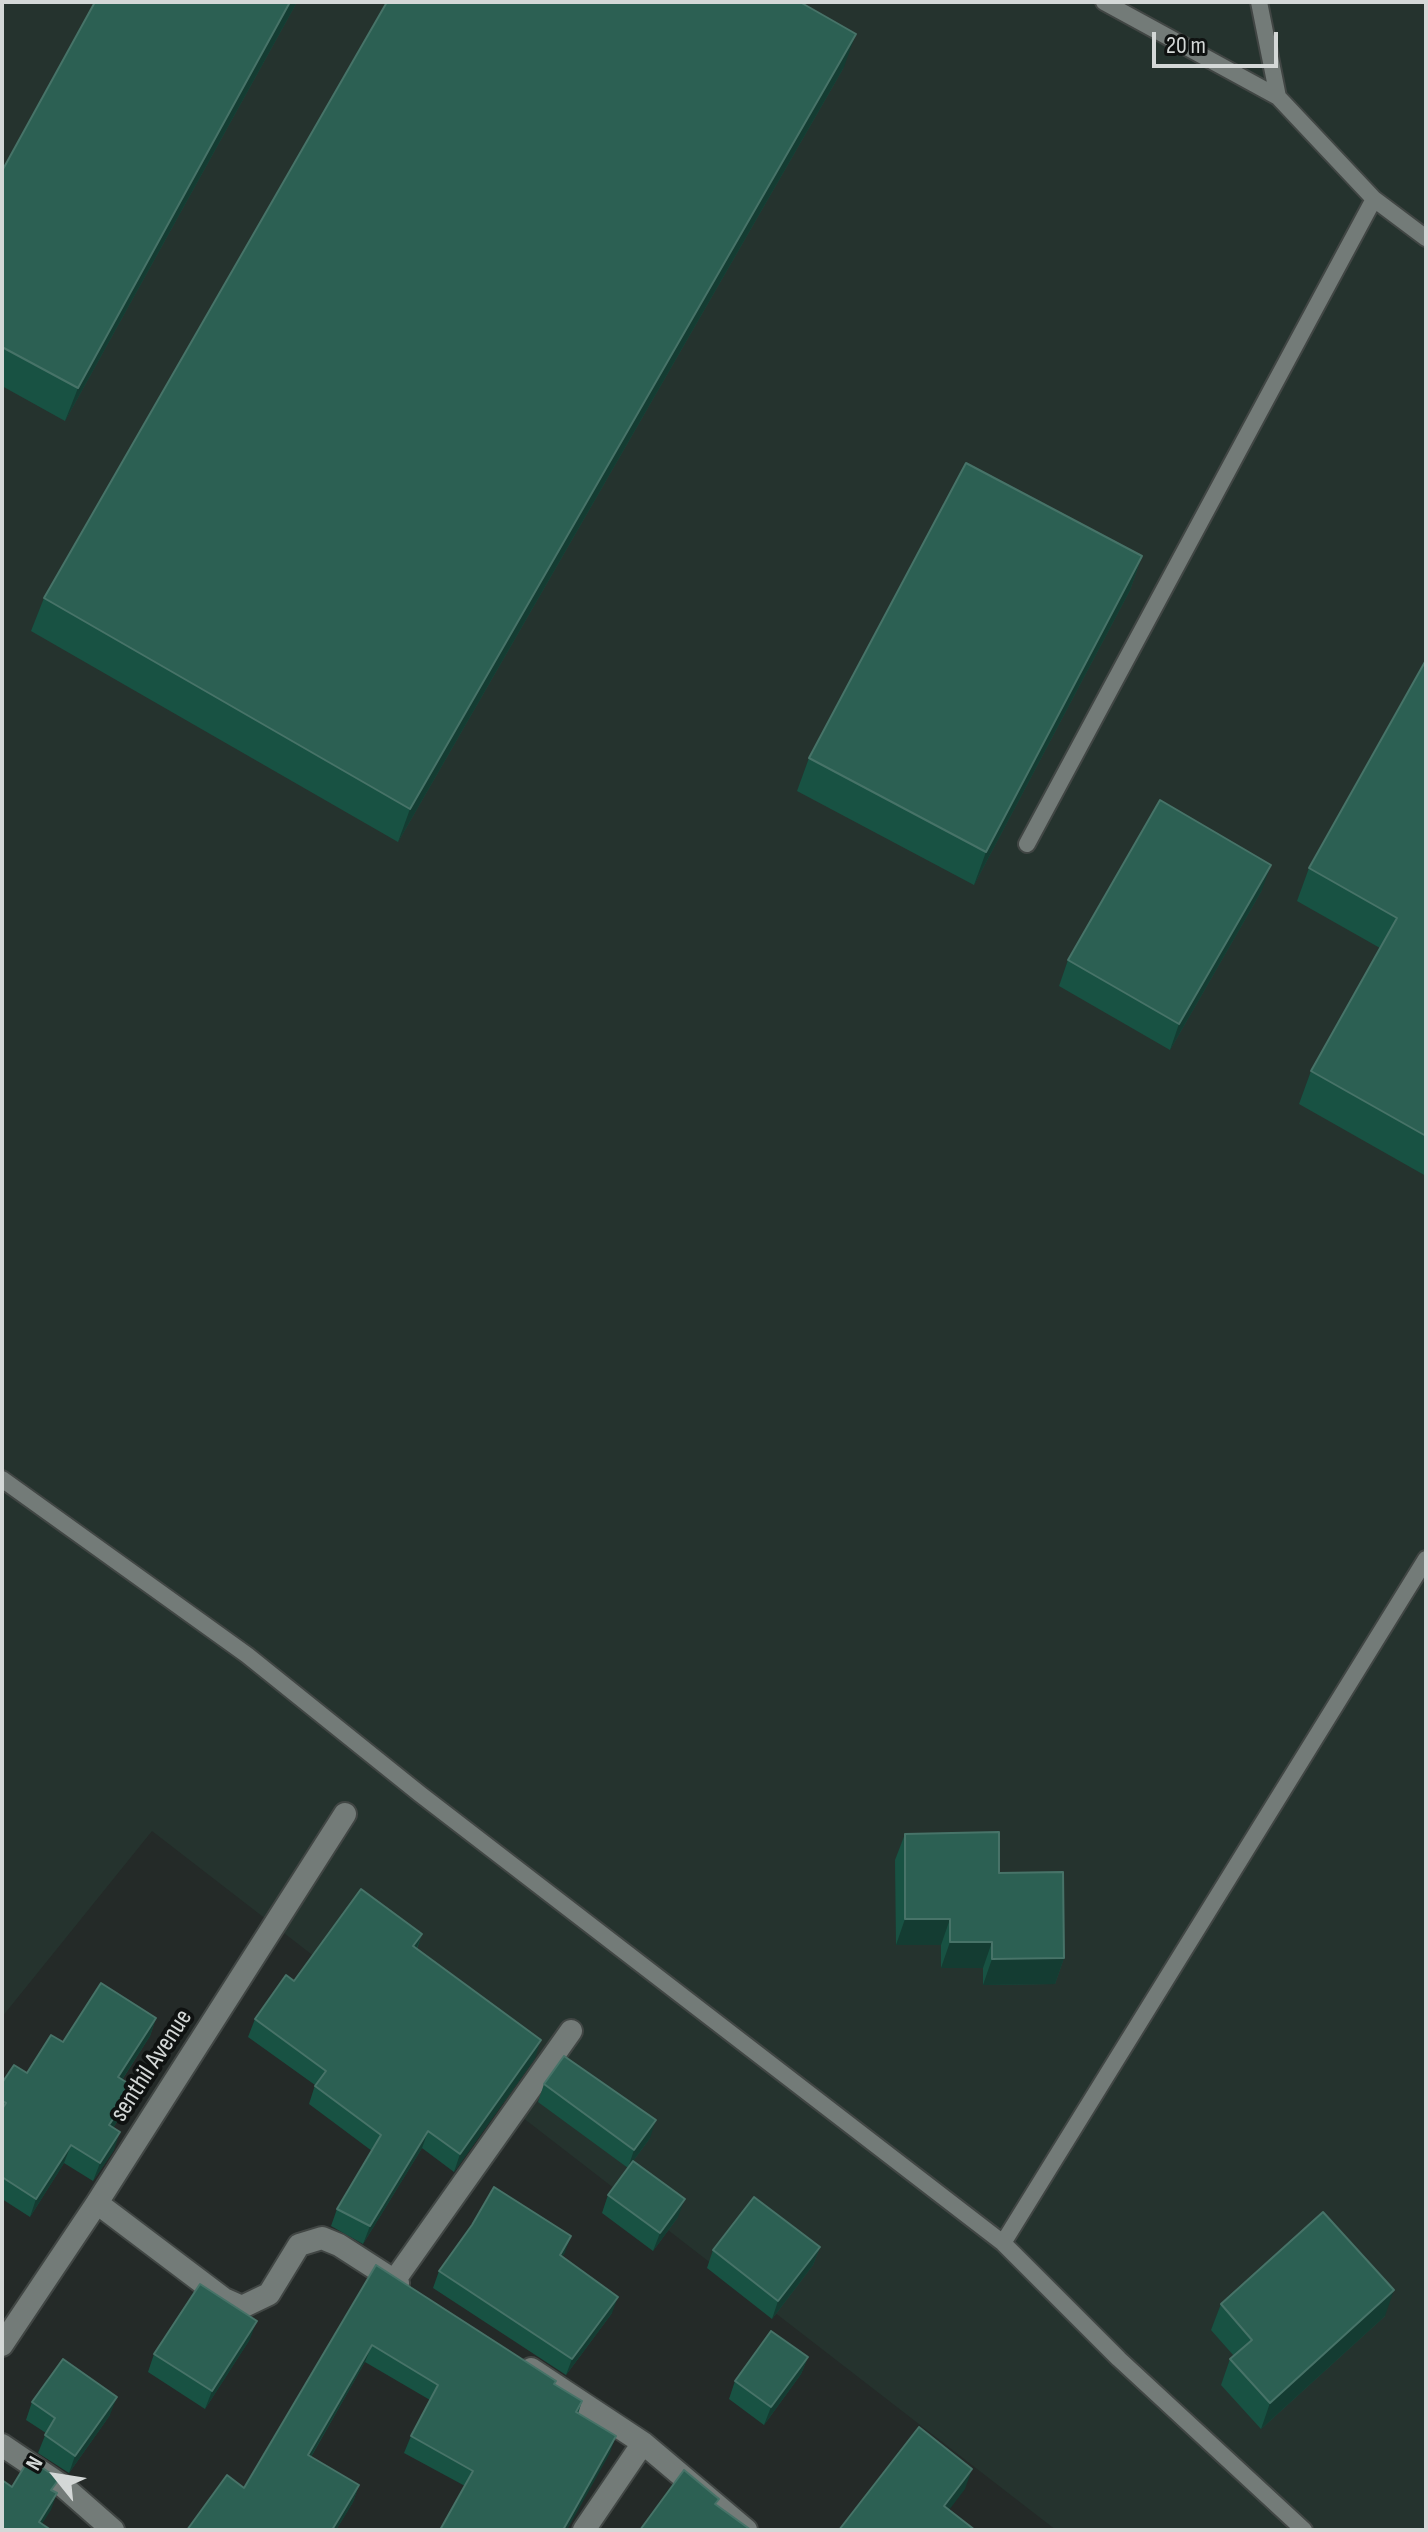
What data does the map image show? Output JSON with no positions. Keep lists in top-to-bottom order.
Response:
{
  "streets": {
    "street": ["senthil Avenue"]
  },
  "scale_bar": "20 m",
  "north": "top left"
}
